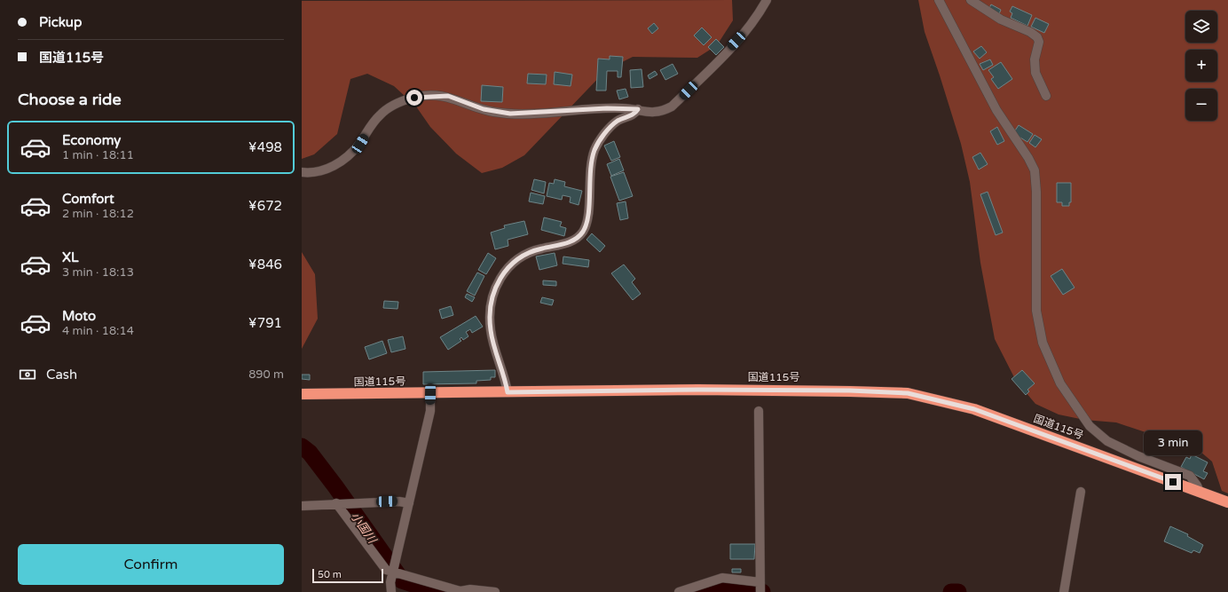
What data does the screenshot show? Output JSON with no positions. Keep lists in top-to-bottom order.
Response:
{
  "streets": {
    "highway": ["国道115号"]
  },
  "water": ["小国川"],
  "scale_bar": "50 m",
  "page": {
    "banner": ["Pickup", "国道115号"],
    "map_buttons": ["+", "−"],
    "heading": "Choose a ride",
    "list": [
      {
        "name": "Economy",
        "note": "1 min · 18:11",
        "value": "¥498"
      },
      {
        "name": "Comfort",
        "note": "2 min · 18:12",
        "value": "¥672"
      },
      {
        "name": "XL",
        "note": "3 min · 18:13",
        "value": "¥846"
      },
      {
        "name": "Moto",
        "note": "4 min · 18:14",
        "value": "¥791"
      }
    ],
    "pay": ["Cash", "890 m"],
    "bubble": "3 min",
    "buttons": "Confirm",
    "scale": "50 m"
  }
}
